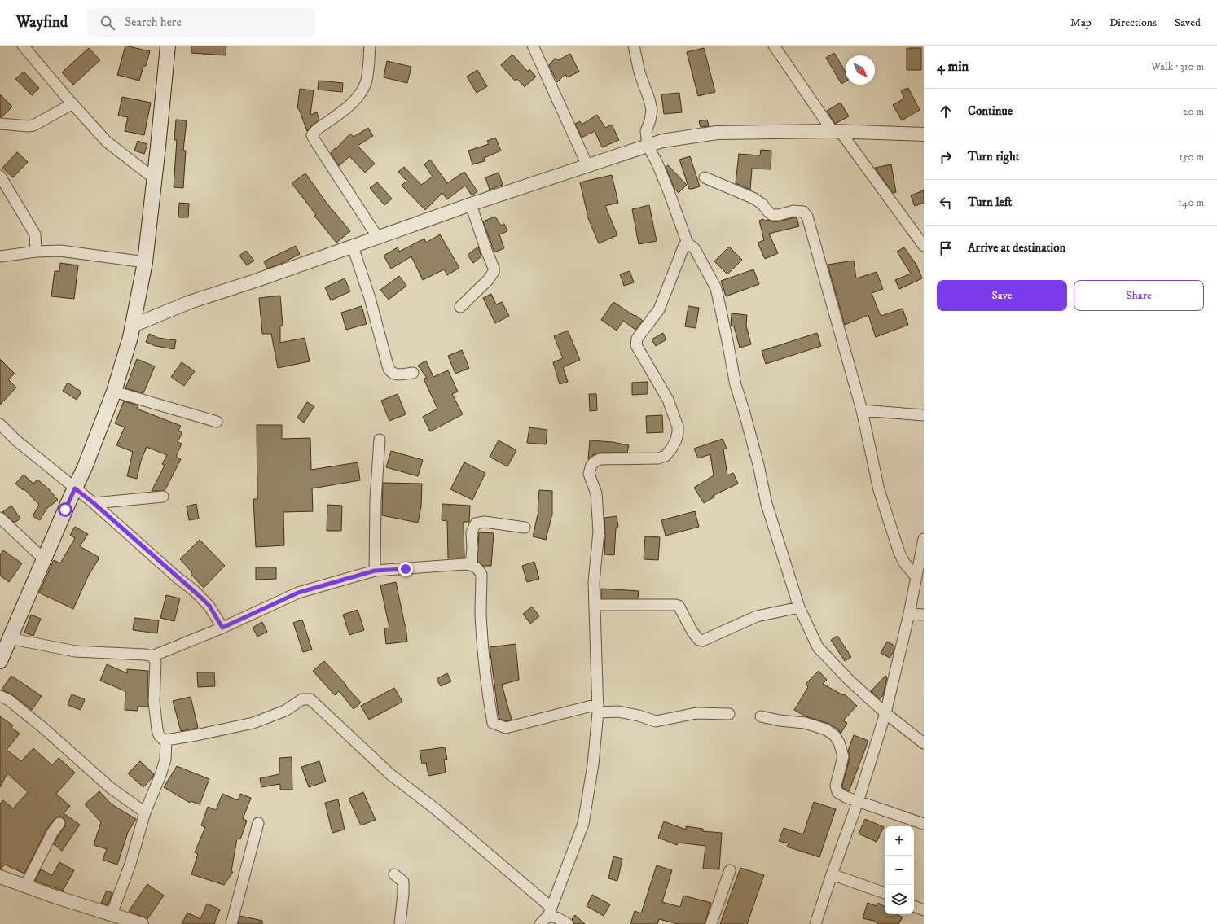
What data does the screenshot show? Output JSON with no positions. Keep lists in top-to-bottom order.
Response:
{
  "north": "bottom right",
  "page": {
    "header": "Wayfind",
    "search": "Search here",
    "nav": ["Map", "Directions", "Saved"],
    "heading": ["4 min", "Walk · 310 m"],
    "list": [
      ["Continue", "20 m"],
      ["Turn right", "150 m"],
      ["Turn left", "140 m"],
      "Arrive at destination"
    ],
    "buttons": ["Save", "Share"],
    "map_buttons": ["+", "−"]
  }
}
